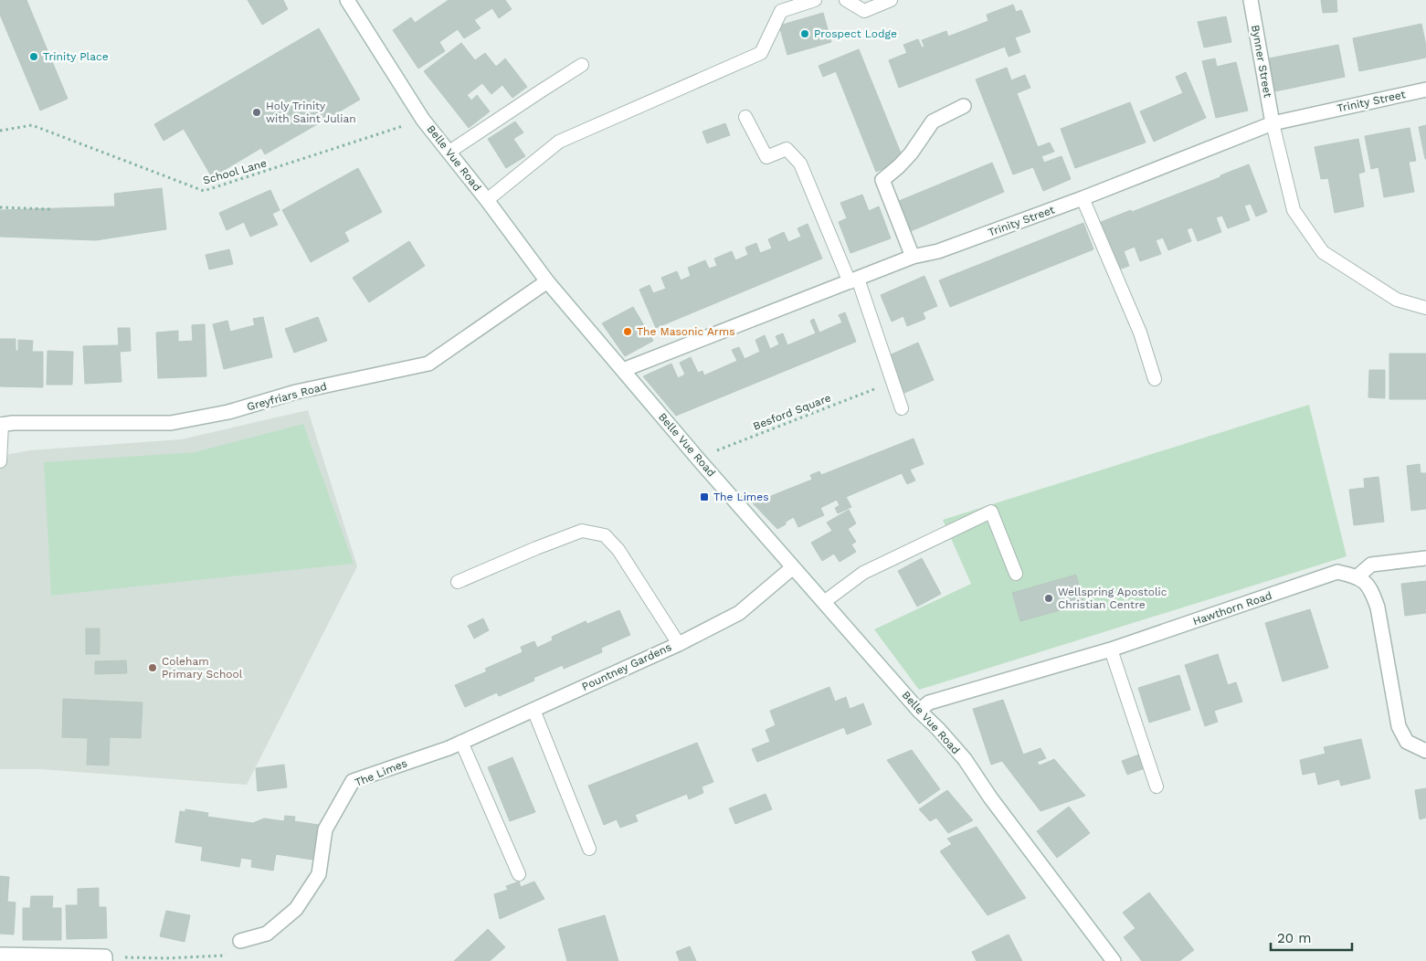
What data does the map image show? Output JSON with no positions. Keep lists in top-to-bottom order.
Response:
{
  "streets": {
    "street": [
      "Bynner Street",
      "Trinity Street",
      "Belle Vue Road",
      "Greyfriars Road",
      "Hawthorn Road",
      "Pountney Gardens",
      "The Limes"
    ],
    "path": ["School Lane", "Besford Square"]
  },
  "crossings": [
    ["Bynner Street", "Trinity Street"],
    ["Trinity Street", "Belle Vue Road"],
    ["Belle Vue Road", "School Lane"],
    ["Belle Vue Road", "Greyfriars Road"],
    ["Belle Vue Road", "Besford Square"],
    ["Belle Vue Road", "Hawthorn Road"],
    ["Belle Vue Road", "Pountney Gardens"],
    ["Pountney Gardens", "The Limes"]
  ],
  "places": {
    "other": [
      "Prospect Lodge",
      "Trinity Place",
      "Holy Trinity with Saint Julian",
      "The Masonic Arms",
      "Wellspring Apostolic Christian Centre",
      "Coleham Primary School"
    ],
    "transit": ["The Limes"]
  },
  "scale_bar": "20 m"
}
